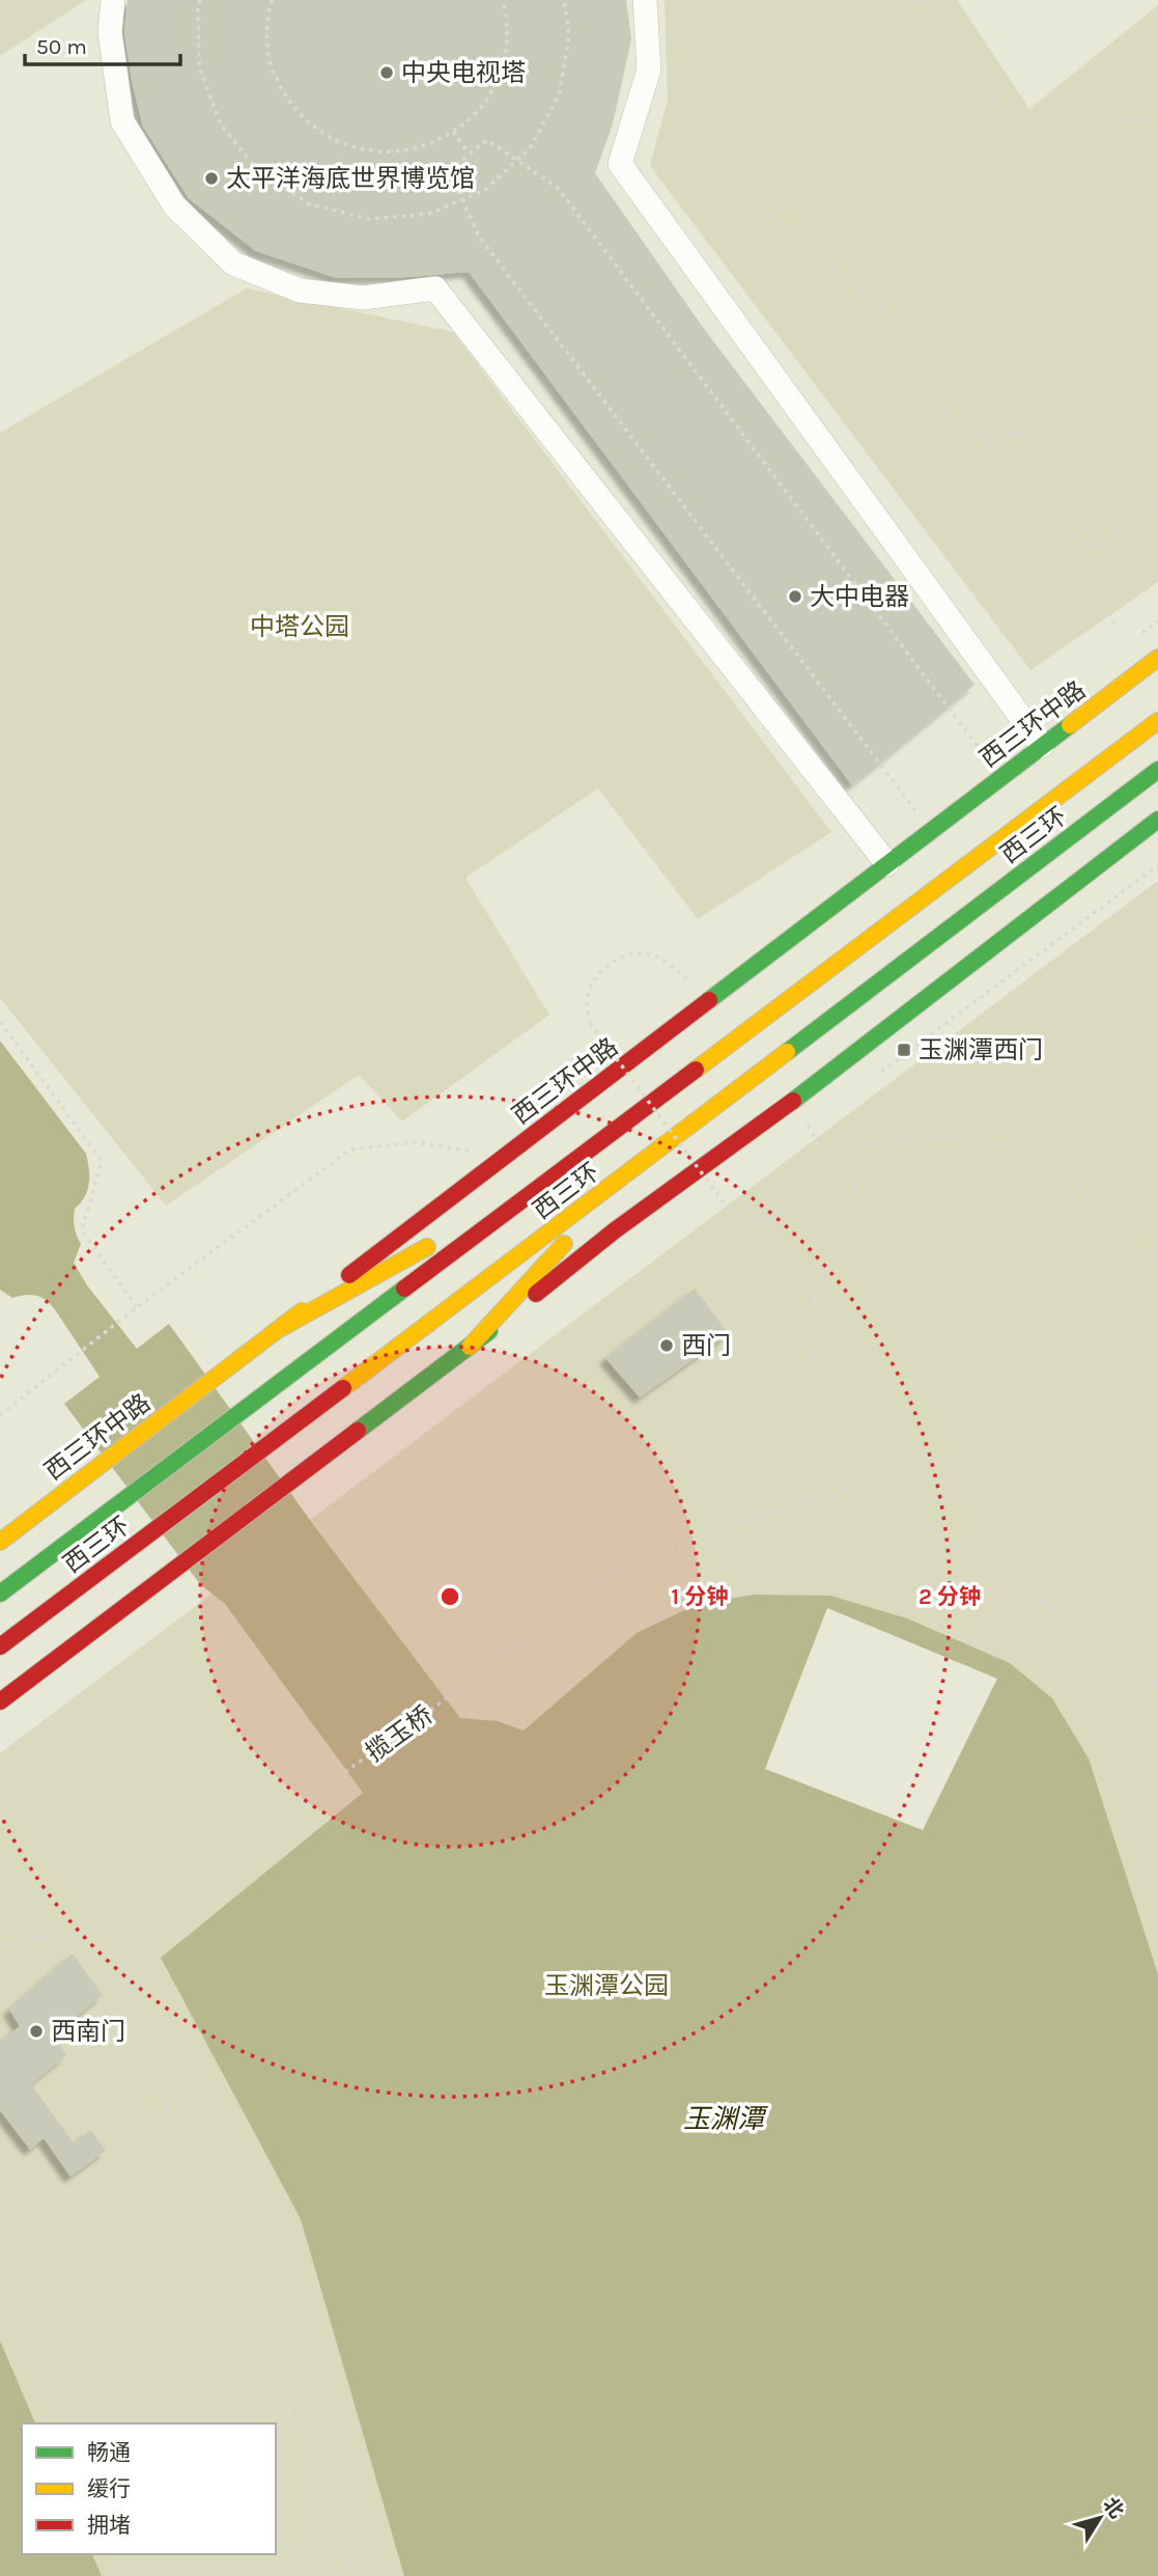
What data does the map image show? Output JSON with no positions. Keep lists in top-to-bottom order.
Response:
{
  "streets": {
    "main road": ["西三环中路", "西三环"],
    "path": ["揽玉桥"]
  },
  "water": ["玉渊潭"],
  "parks": ["中塔公园", "玉渊潭公园"],
  "places": {
    "other": [
      "中央电视塔",
      "太平洋海底世界博览馆",
      "大中电器",
      "西门",
      "西南门"
    ],
    "transit": ["玉渊潭西门"]
  },
  "legend": ["畅通", "缓行", "拥堵"],
  "scale_bar": "50 m",
  "north": "top right",
  "rings": ["1 分钟", "2 分钟"]
}
